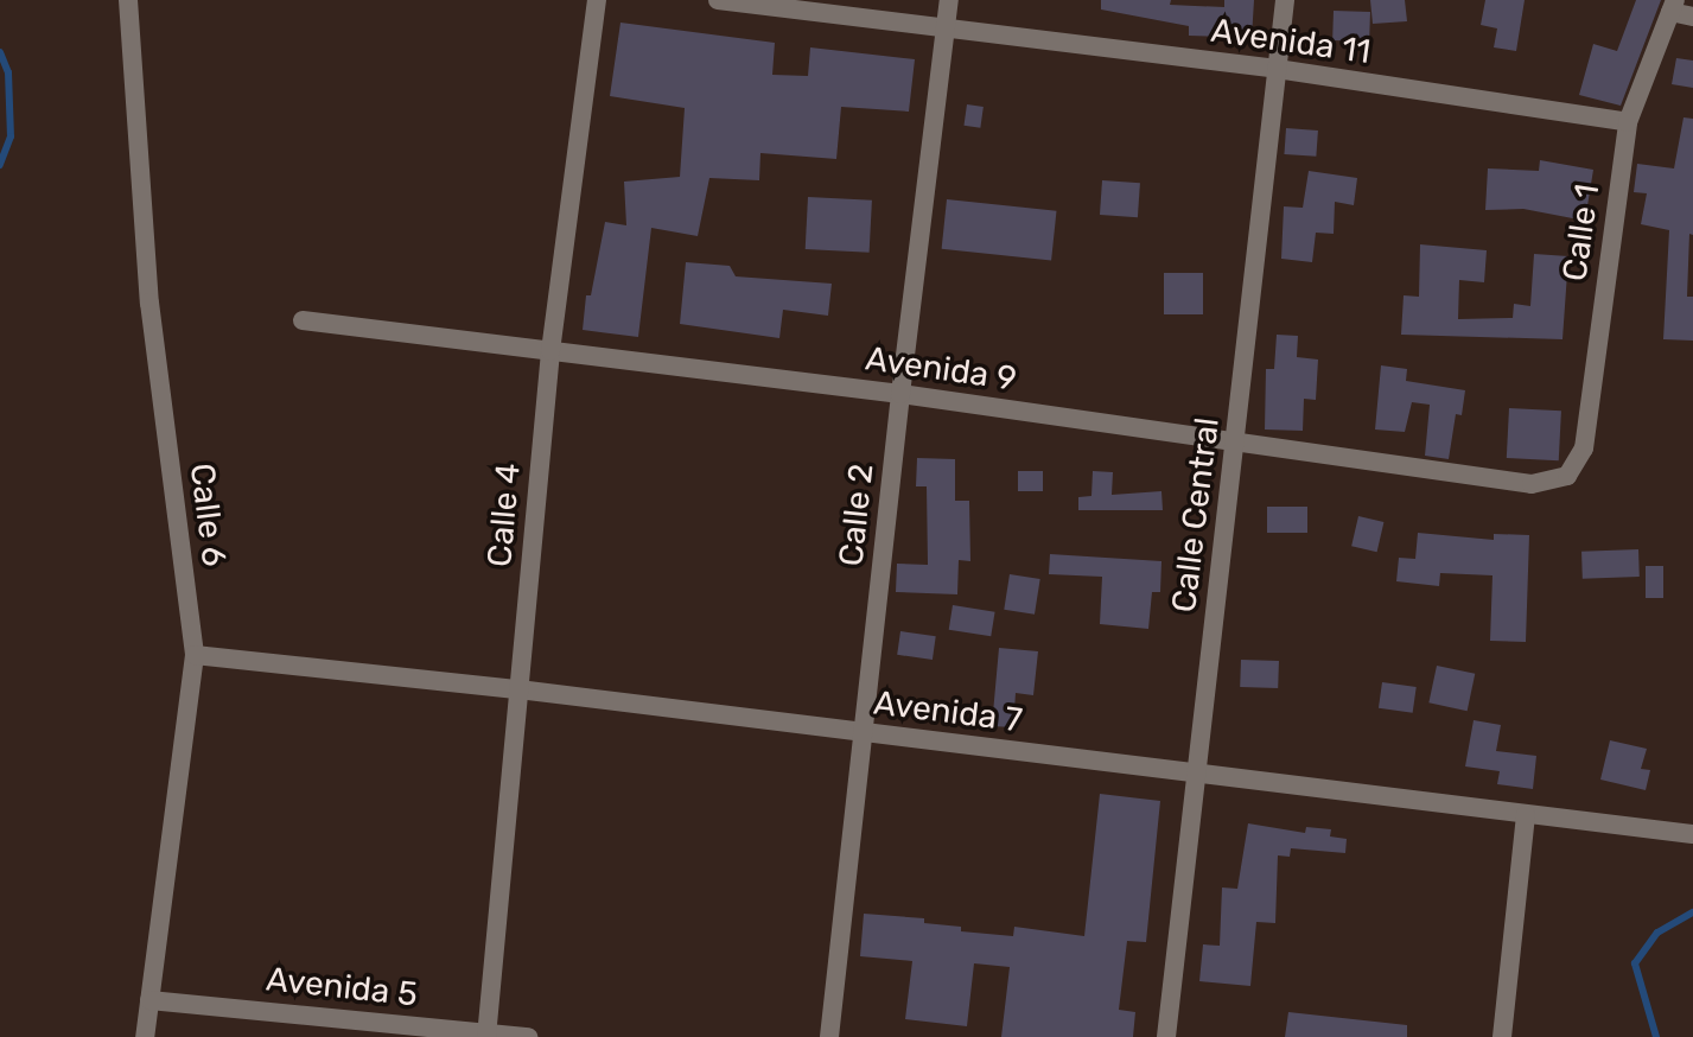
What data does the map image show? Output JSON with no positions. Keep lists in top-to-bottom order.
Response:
{
  "streets": {
    "street": [
      "Avenida 11",
      "Calle 1",
      "Avenida 9",
      "Calle 6",
      "Calle 4",
      "Calle 2",
      "Calle Central",
      "Avenida 7",
      "Avenida 5"
    ]
  },
  "crossings": [
    ["Avenida 11", "Calle 1"],
    ["Avenida 11", "Calle 2"],
    ["Avenida 11", "Calle Central"],
    ["Calle 1", "Avenida 9"],
    ["Avenida 9", "Calle 4"],
    ["Avenida 9", "Calle 2"],
    ["Avenida 9", "Calle Central"],
    ["Calle 6", "Avenida 7"],
    ["Calle 6", "Avenida 5"],
    ["Calle 4", "Avenida 7"],
    ["Calle 4", "Avenida 5"],
    ["Calle 2", "Avenida 7"],
    ["Calle Central", "Avenida 7"]
  ]
}
